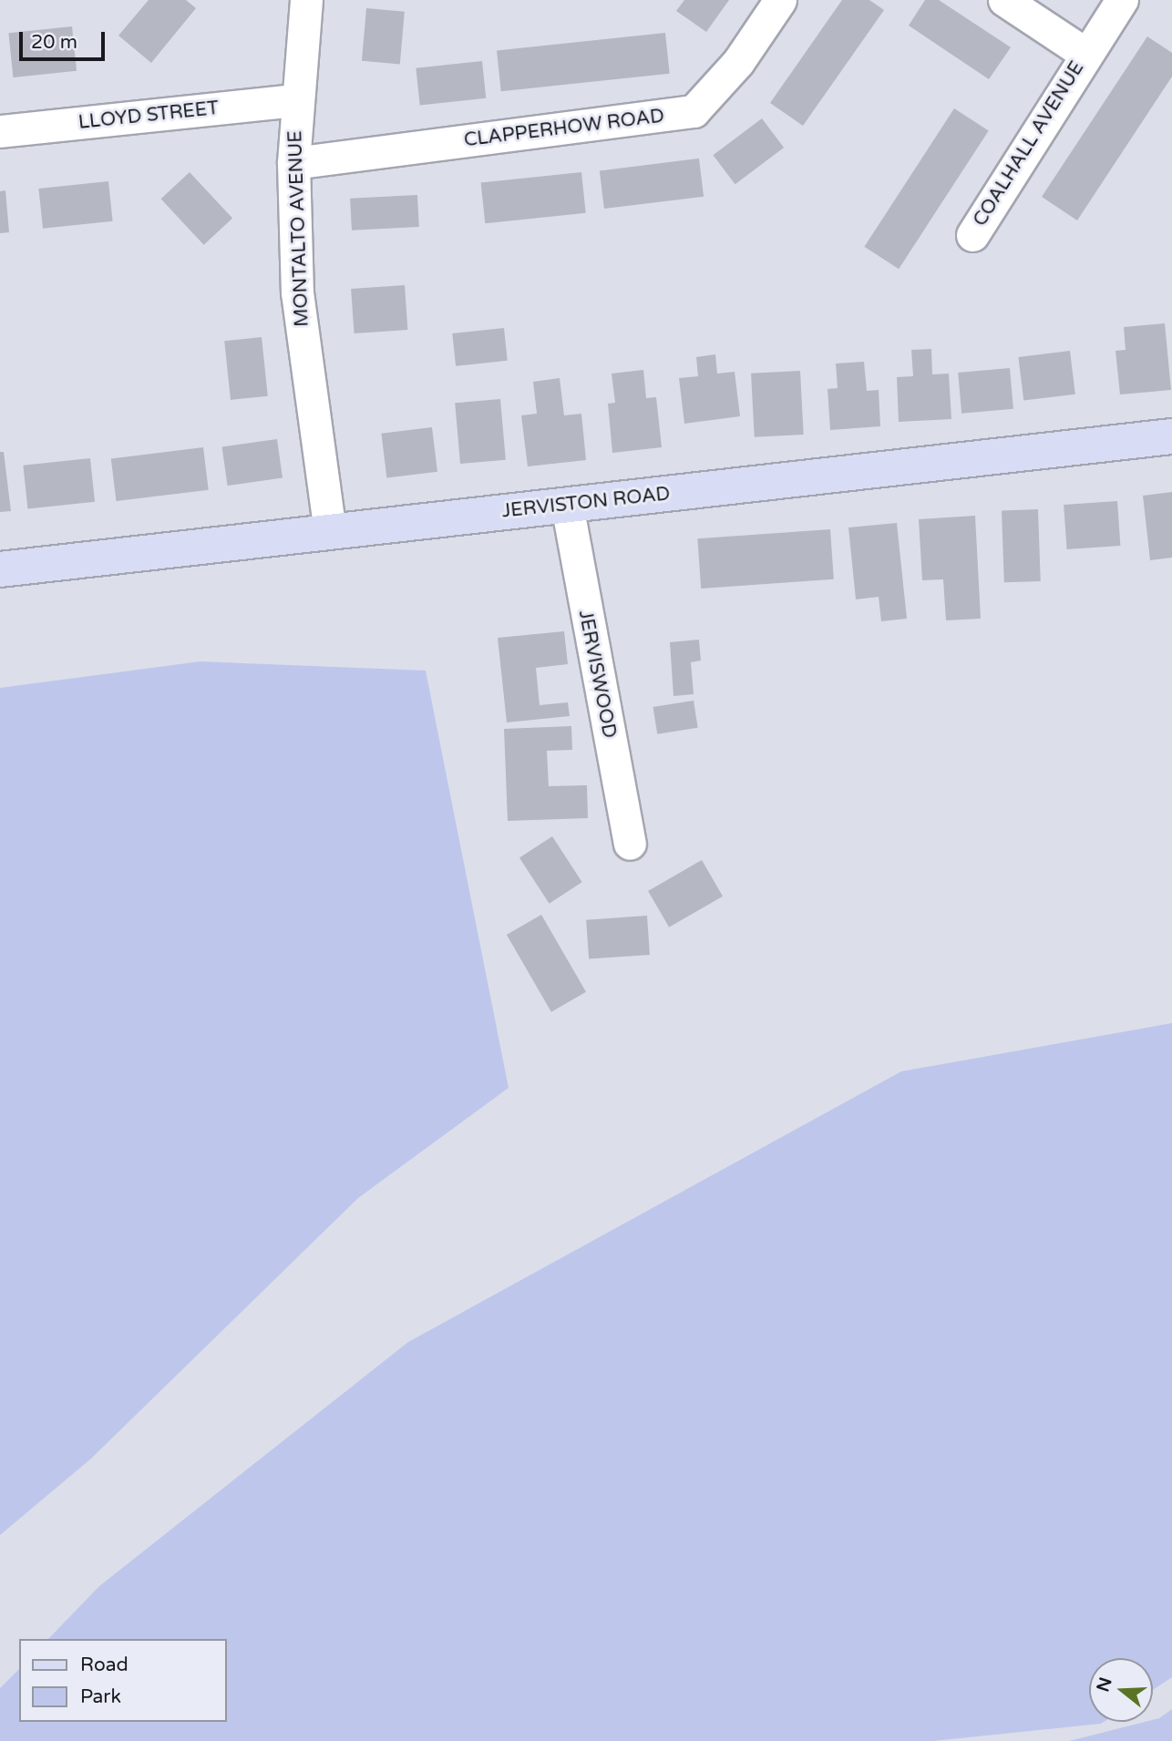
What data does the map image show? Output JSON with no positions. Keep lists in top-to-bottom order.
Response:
{
  "streets": {
    "main road": ["JERVISTON ROAD"],
    "street": [
      "LLOYD STREET",
      "CLAPPERHOW ROAD",
      "COALHALL AVENUE",
      "MONTALTO AVENUE",
      "JERVISWOOD"
    ]
  },
  "crossings": [
    ["LLOYD STREET", "MONTALTO AVENUE"],
    ["CLAPPERHOW ROAD", "MONTALTO AVENUE"],
    ["MONTALTO AVENUE", "JERVISTON ROAD"],
    ["JERVISTON ROAD", "JERVISWOOD"]
  ],
  "legend": ["Road", "Park"],
  "scale_bar": "20 m",
  "north": "left"
}
